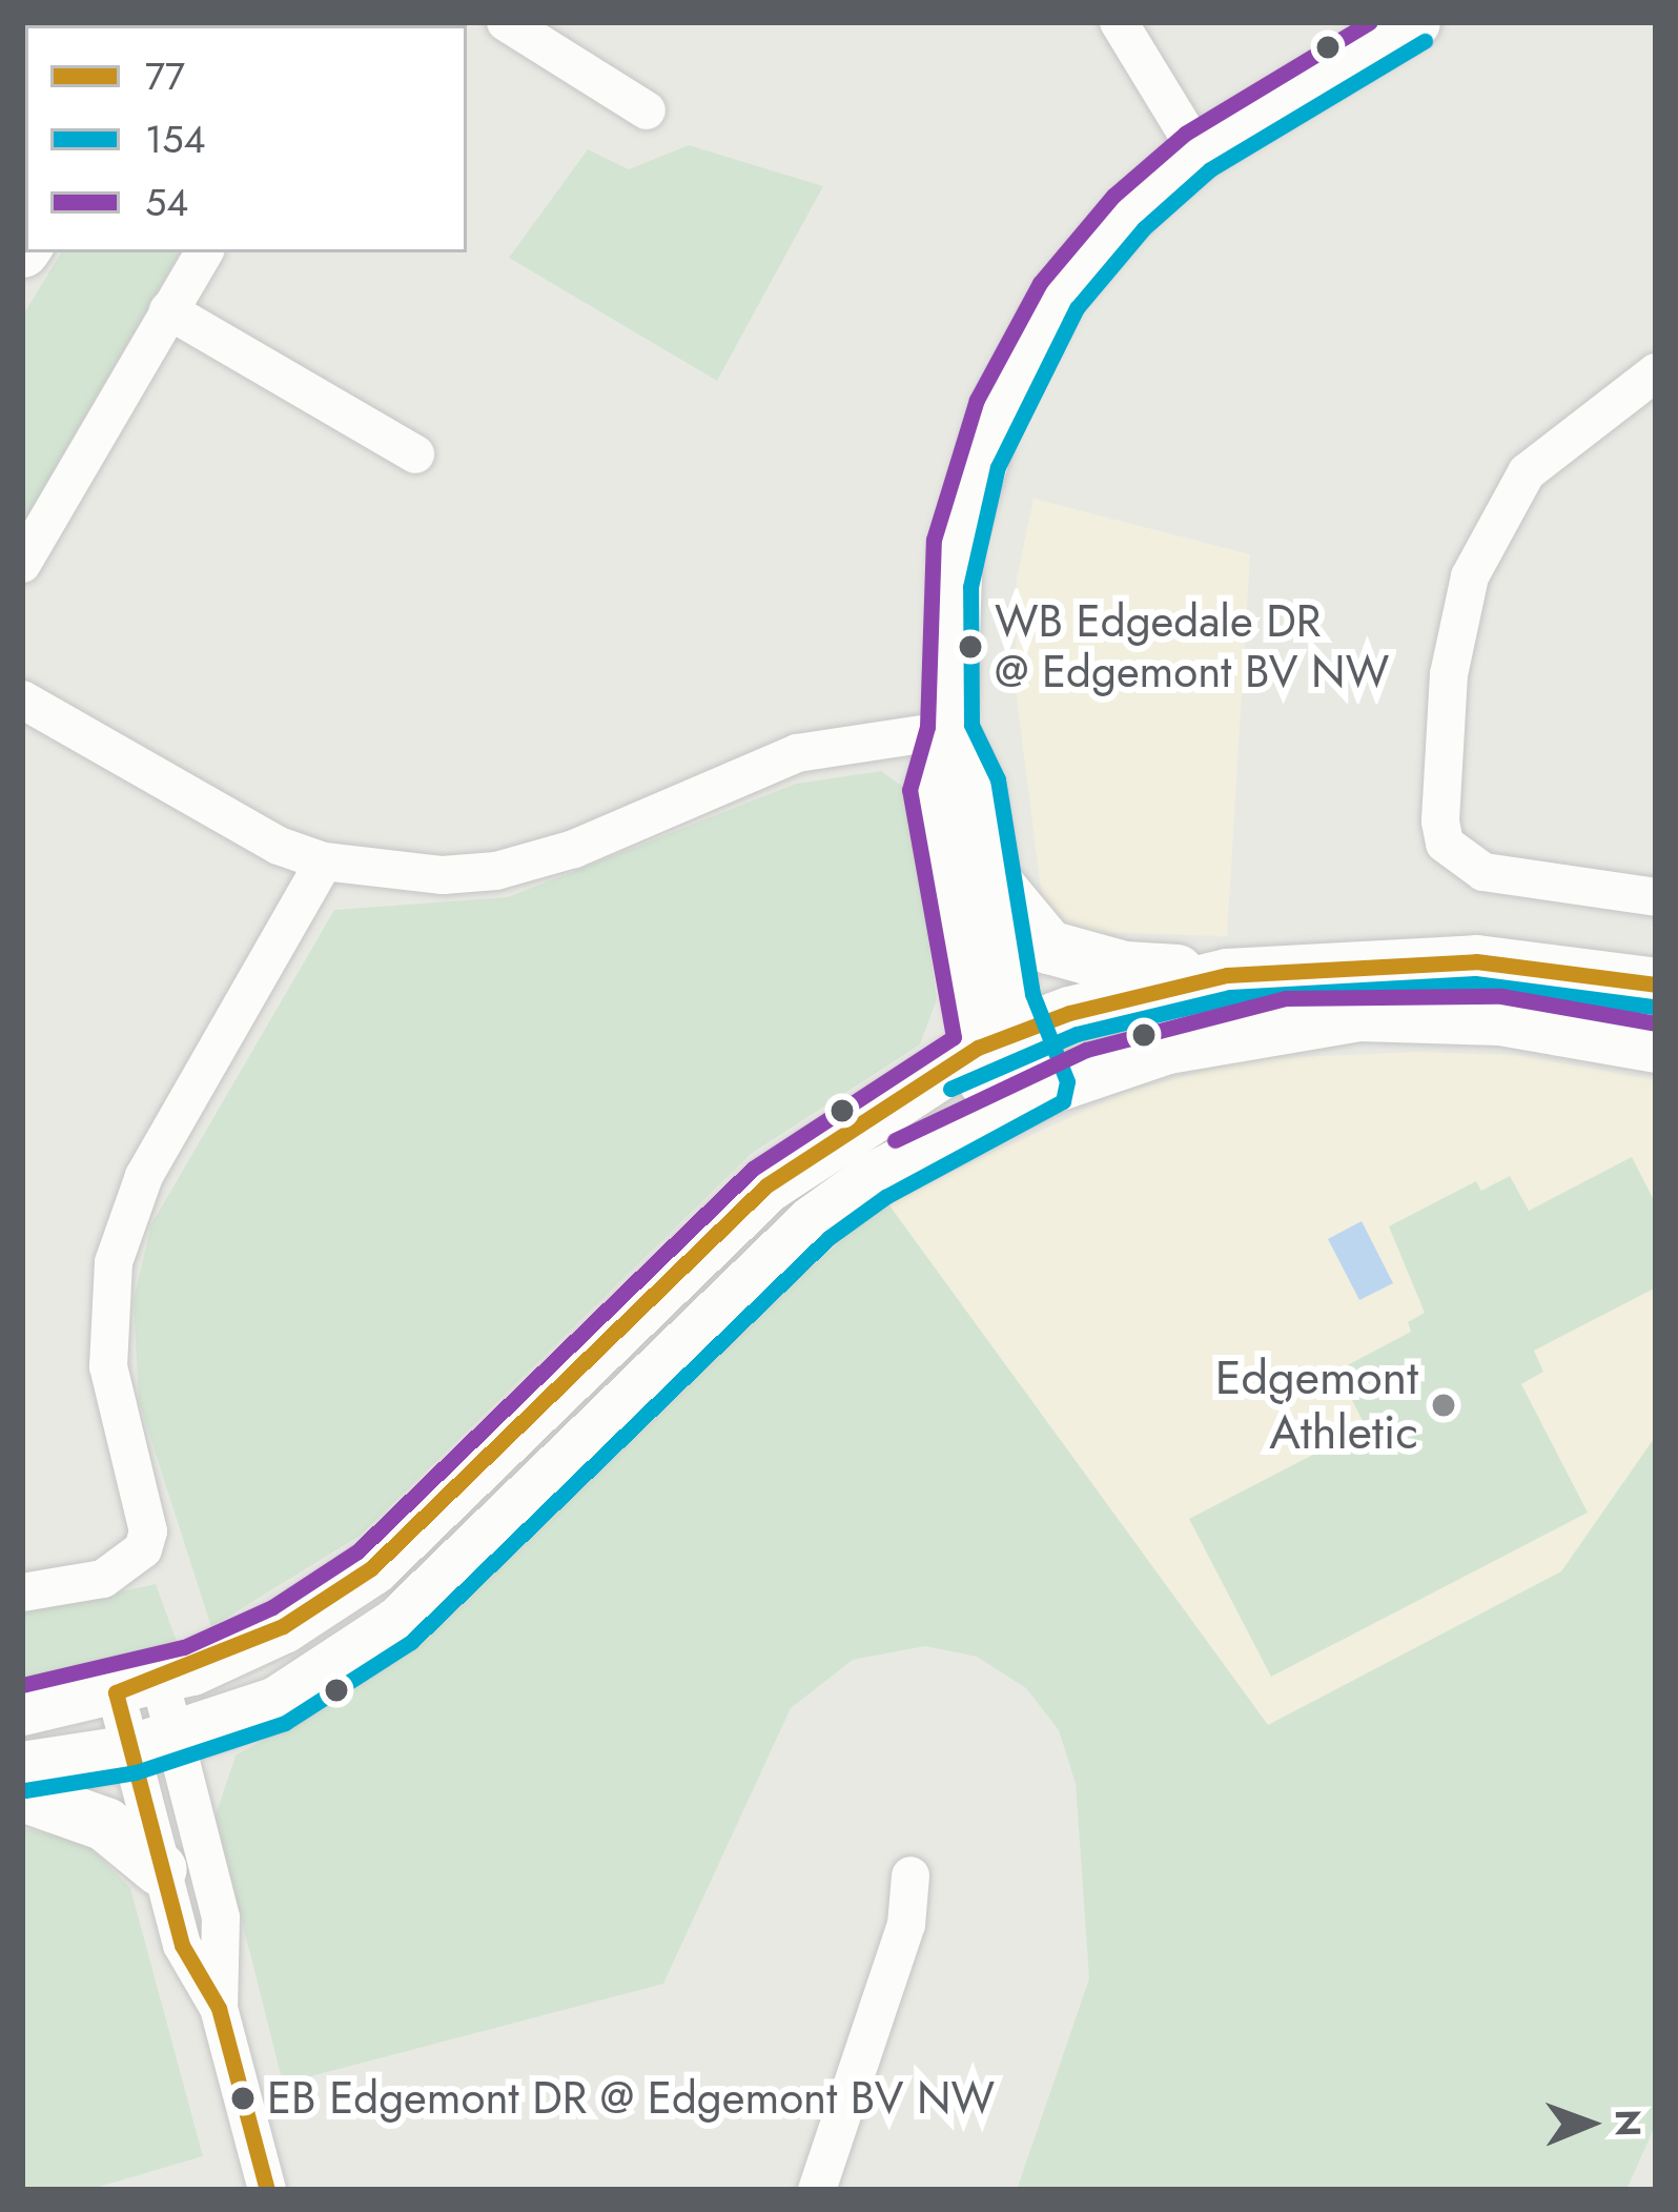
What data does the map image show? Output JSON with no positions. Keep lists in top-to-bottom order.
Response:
{
  "places": ["WB Edgedale DR @ Edgemont BV NW", "Edgemont Athletic", "EB Edgemont DR @ Edgemont BV NW"],
  "lines": ["transit line 54", "transit line 154", "transit line 77"],
  "legend": ["77", "154", "54"],
  "north": "right"
}
